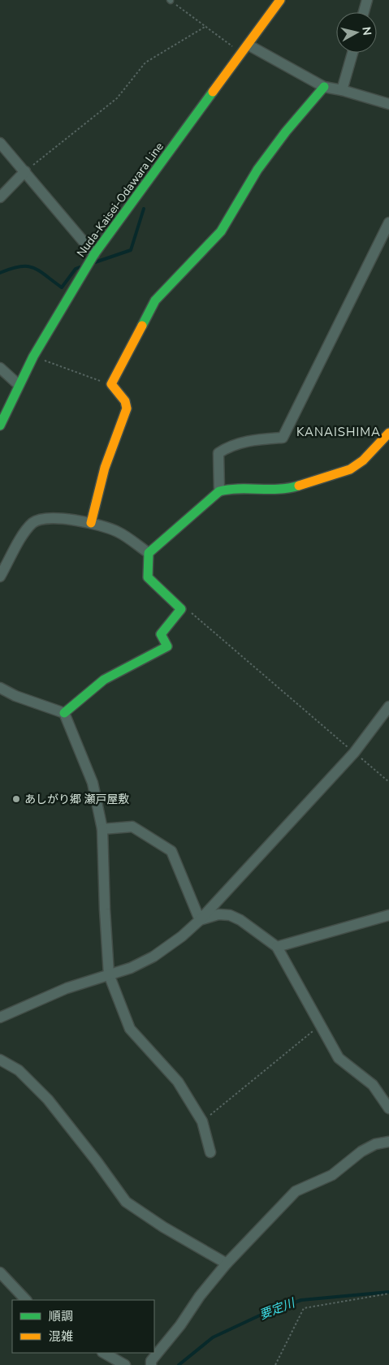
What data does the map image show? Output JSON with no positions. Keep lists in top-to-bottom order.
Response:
{
  "streets": {
    "street": ["Nuda-Kaisei-Odawara Line"]
  },
  "districts": ["KANAISHIMA"],
  "water": ["要定川"],
  "places": ["あしがり郷 瀬戸屋敷"],
  "legend": ["順調", "混雑"],
  "north": "right"
}
